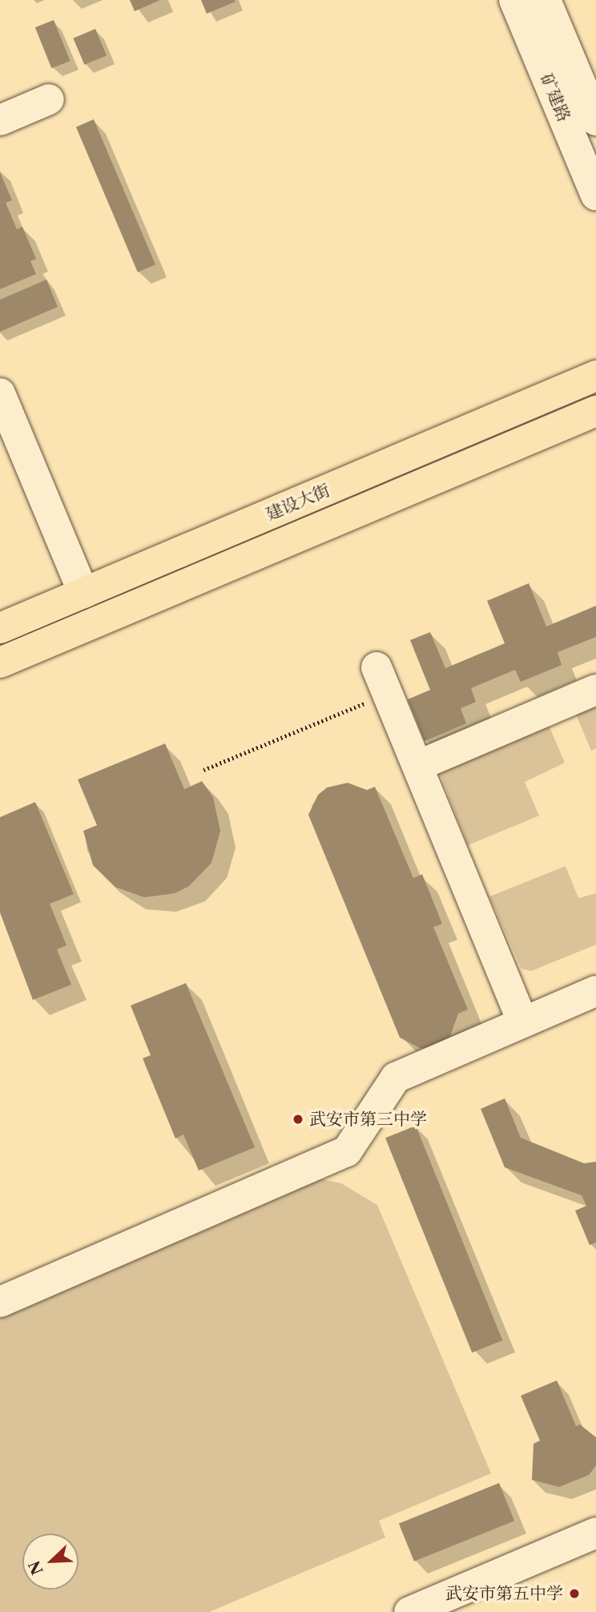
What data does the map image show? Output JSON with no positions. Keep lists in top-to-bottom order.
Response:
{
  "streets": {
    "main road": ["建设大街"],
    "street": ["矿建路"]
  },
  "places": ["武安市第三中学", "武安市第五中学"],
  "north": "bottom left"
}
